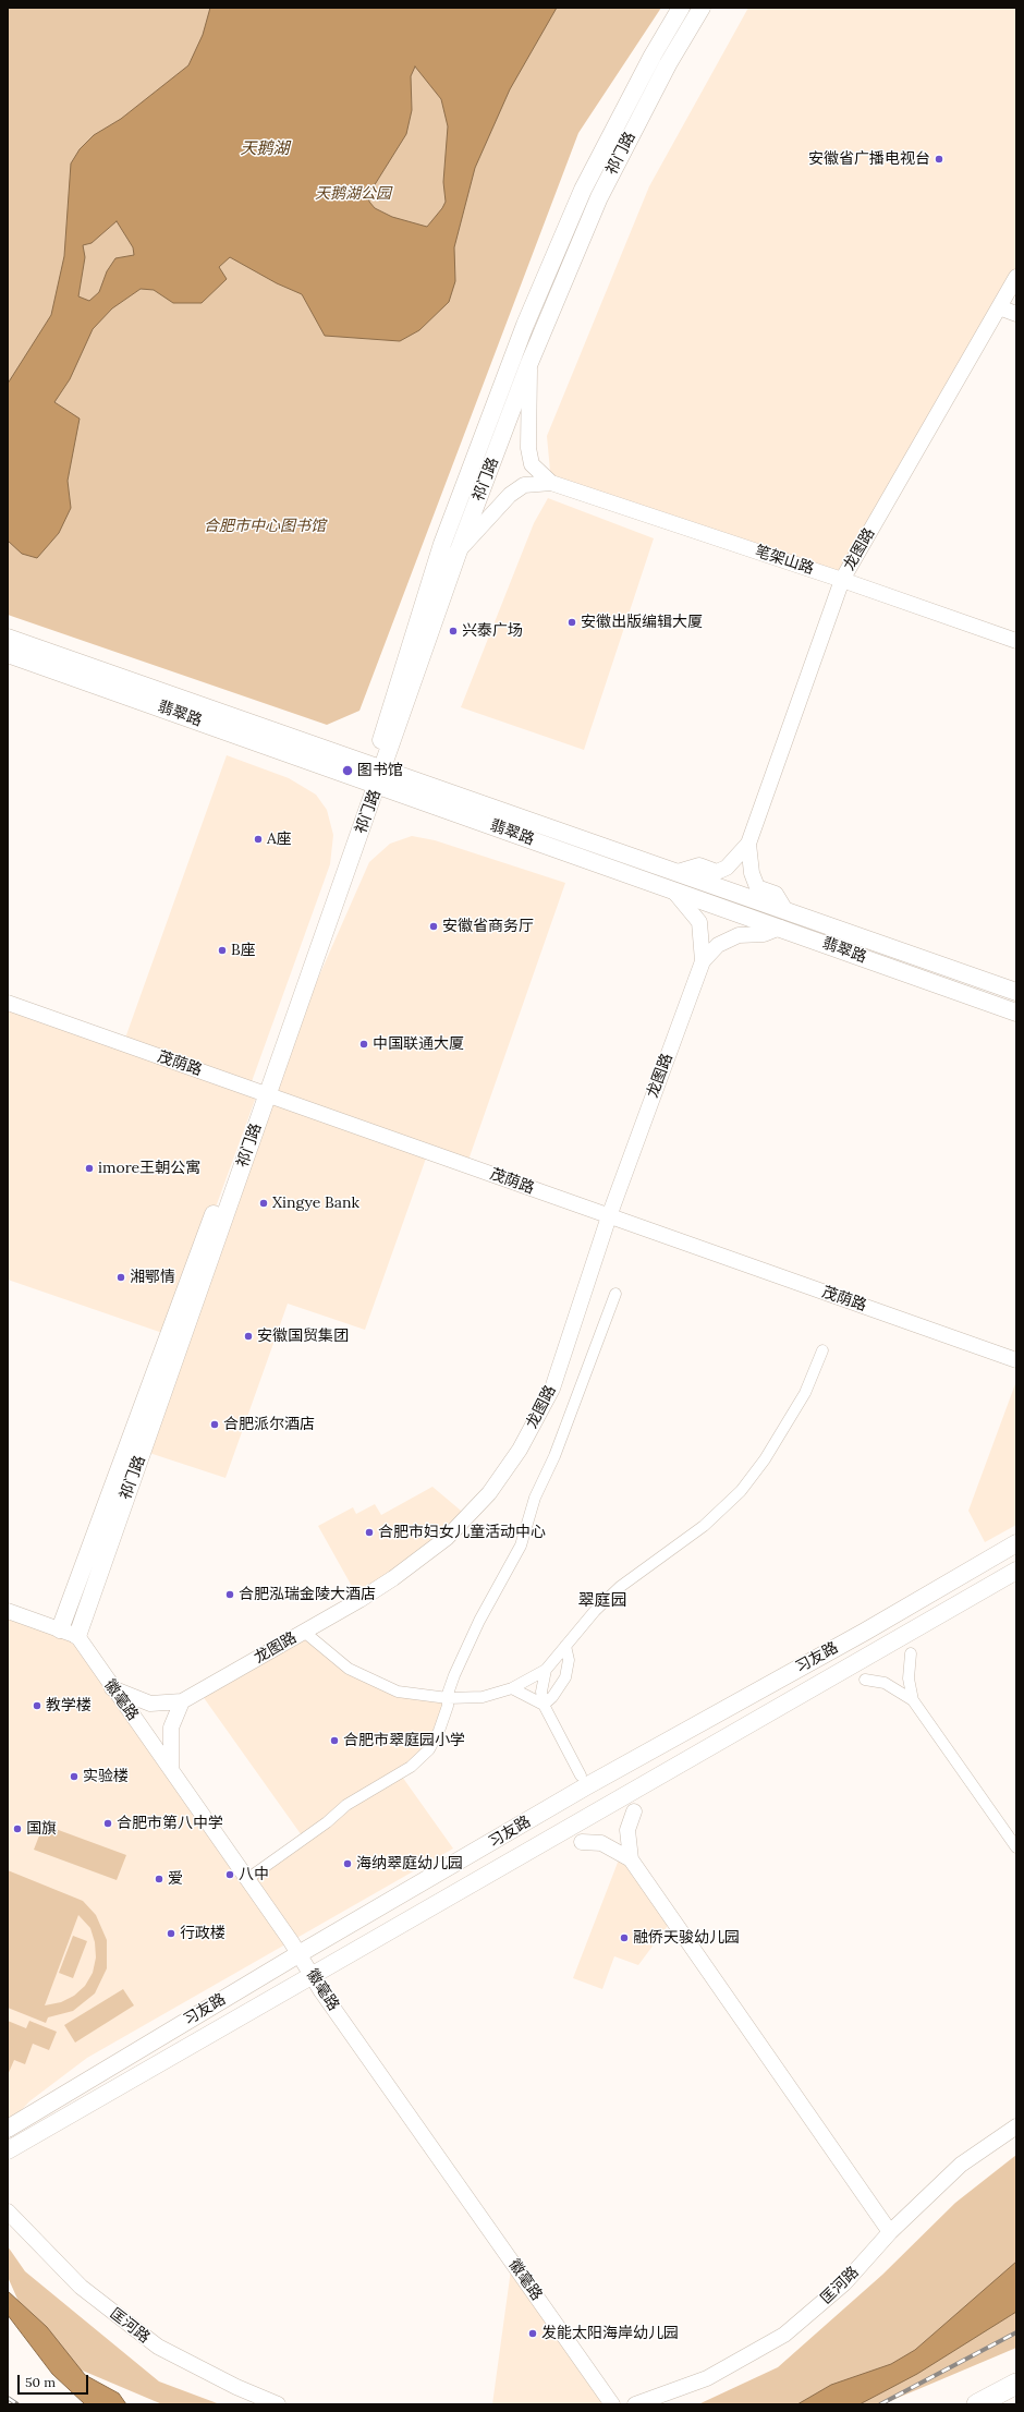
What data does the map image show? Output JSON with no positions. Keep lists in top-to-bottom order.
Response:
{
  "streets": {
    "main road": ["祁门路", "翡翠路", "习友路"],
    "street": [
      "龙图路",
      "笔架山路",
      "茂荫路",
      "徽毫路",
      "匡河路"
    ]
  },
  "crossings": [
    ["祁门路", "翡翠路"],
    ["祁门路", "茂荫路"],
    ["祁门路", "徽毫路"],
    ["龙图路", "笔架山路"],
    ["龙图路", "茂荫路"],
    ["习友路", "徽毫路"]
  ],
  "districts": ["翠庭园"],
  "water": ["天鹅湖"],
  "parks": ["天鹅湖公园", "合肥市中心图书馆"],
  "places": [
    "安徽省广播电视台",
    "安徽出版编辑大厦",
    "兴泰广场",
    "图书馆",
    "A座",
    "安徽省商务厅",
    "B座",
    "中国联通大厦",
    "imore王朝公寓",
    "Xingye Bank",
    "湘鄂情",
    "安徽国贸集团",
    "合肥派尔酒店",
    "合肥市妇女儿童活动中心",
    "合肥泓瑞金陵大酒店",
    "教学楼",
    "合肥市翠庭园小学",
    "实验楼",
    "合肥市第八中学",
    "国旗",
    "海纳翠庭幼儿园",
    "八中",
    "爱",
    "行政楼",
    "融侨天骏幼儿园",
    "发能太阳海岸幼儿园"
  ],
  "scale_bar": "50 m"
}
